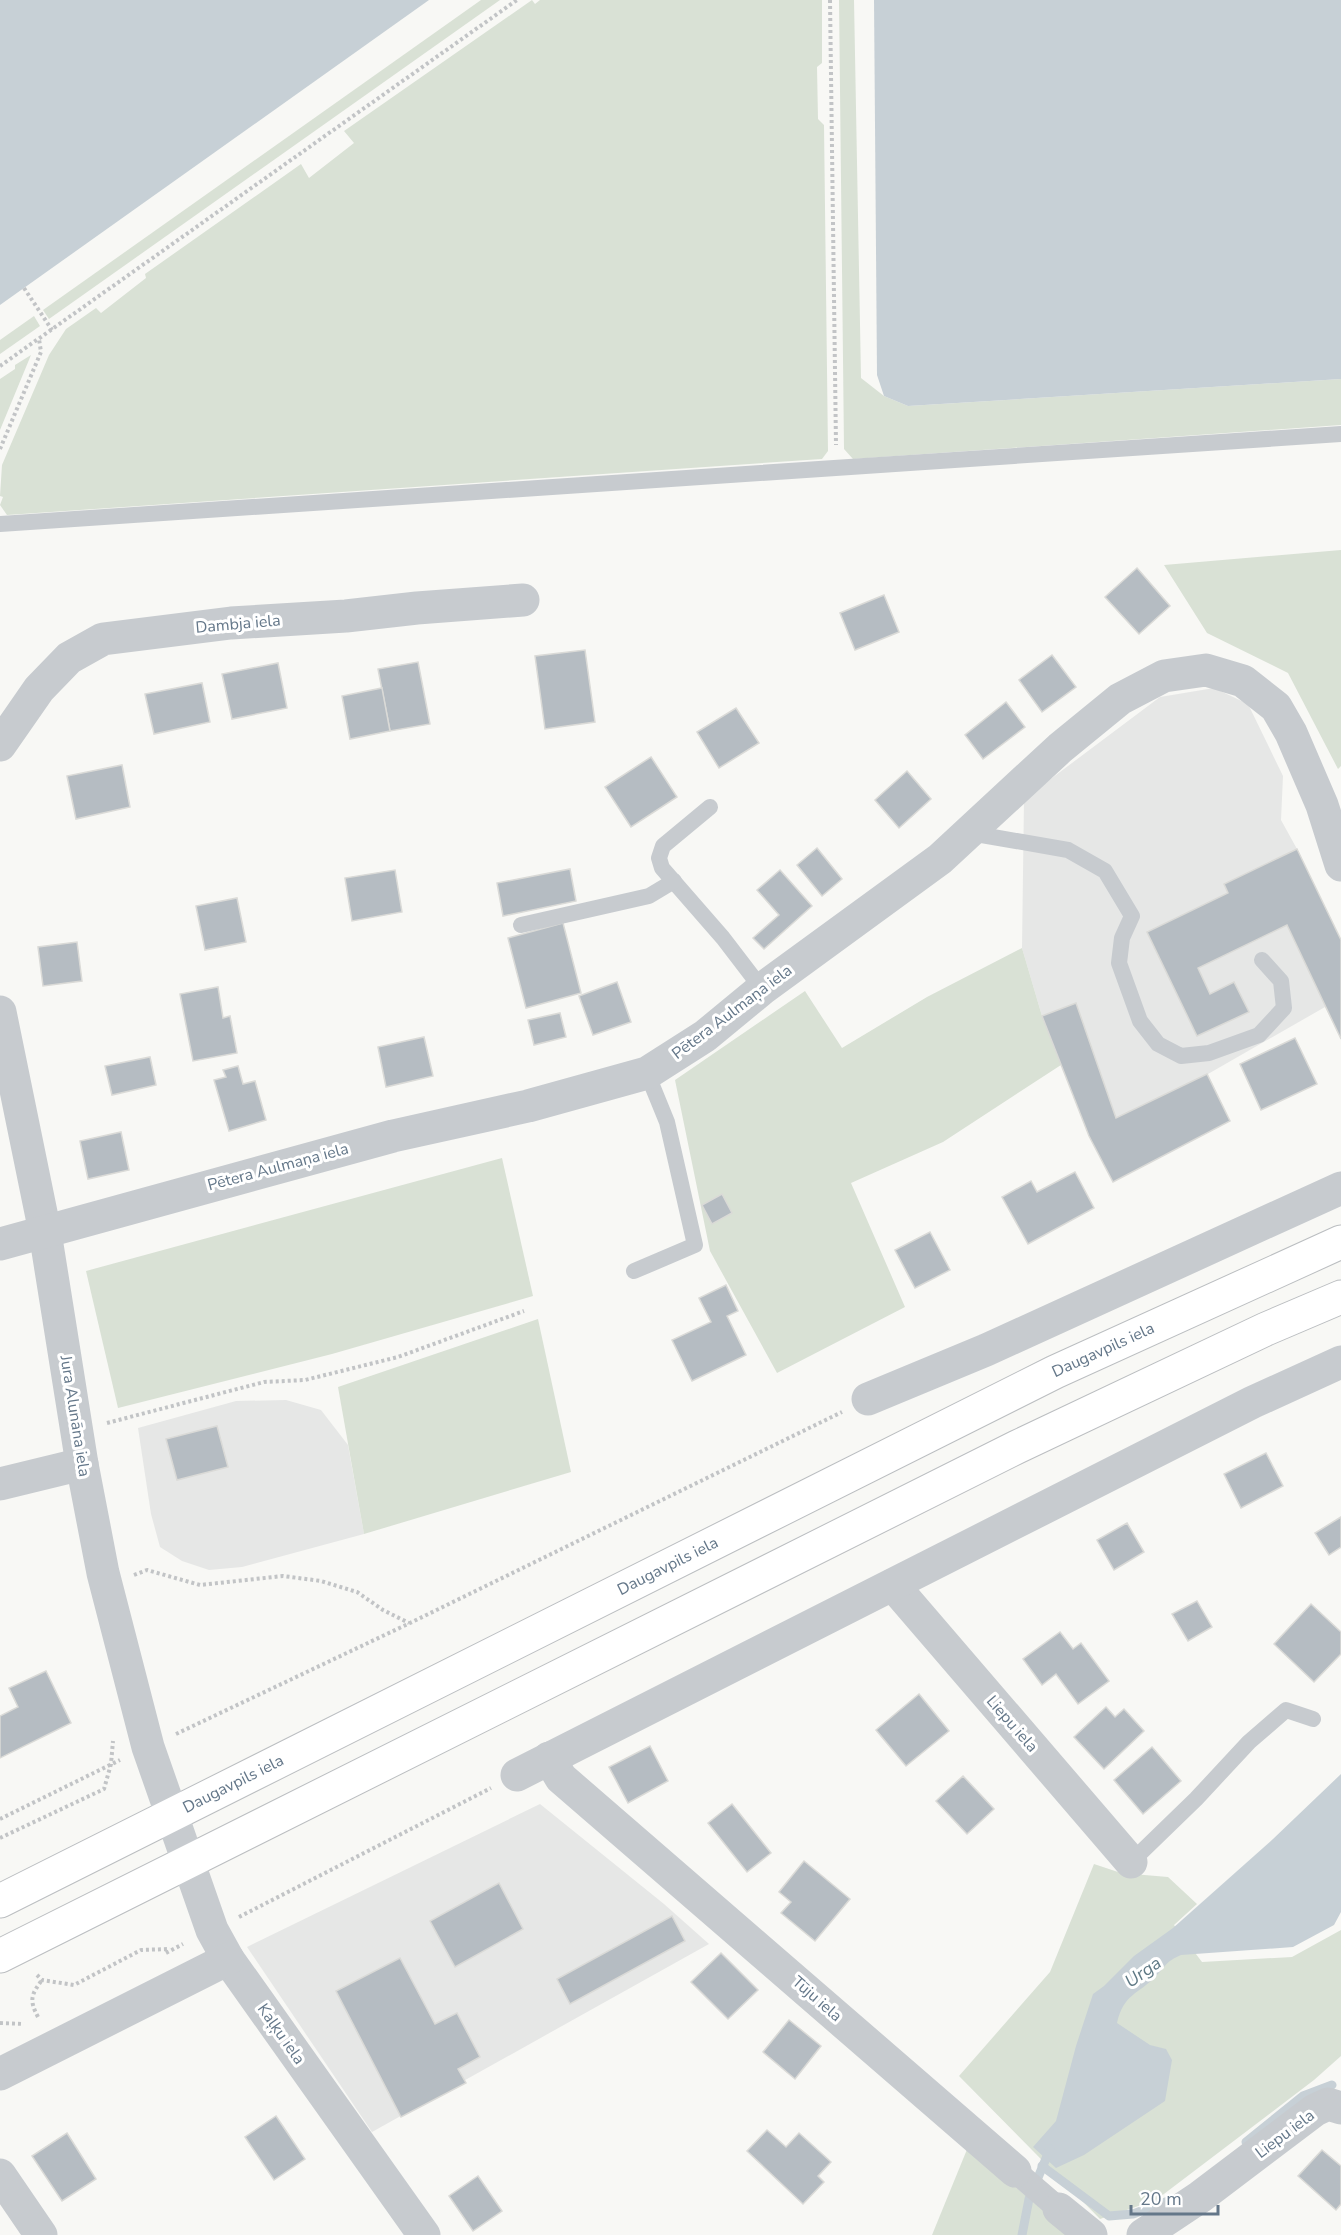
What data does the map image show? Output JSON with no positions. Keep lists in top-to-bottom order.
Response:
{
  "streets": {
    "highway": ["Daugavpils iela"],
    "street": [
      "Dambja iela",
      "Pētera Aulmaņa iela",
      "Jura Alunāna iela",
      "Liepu iela",
      "Tūju iela",
      "Kaļķu iela"
    ]
  },
  "crossings": [
    ["Pētera Aulmaņa iela", "Jura Alunāna iela"],
    ["Daugavpils iela", "Jura Alunāna iela"],
    ["Daugavpils iela", "Kaļķu iela"],
    ["Jura Alunāna iela", "Kaļķu iela"]
  ],
  "water": ["Urga"],
  "scale_bar": "20 m"
}
